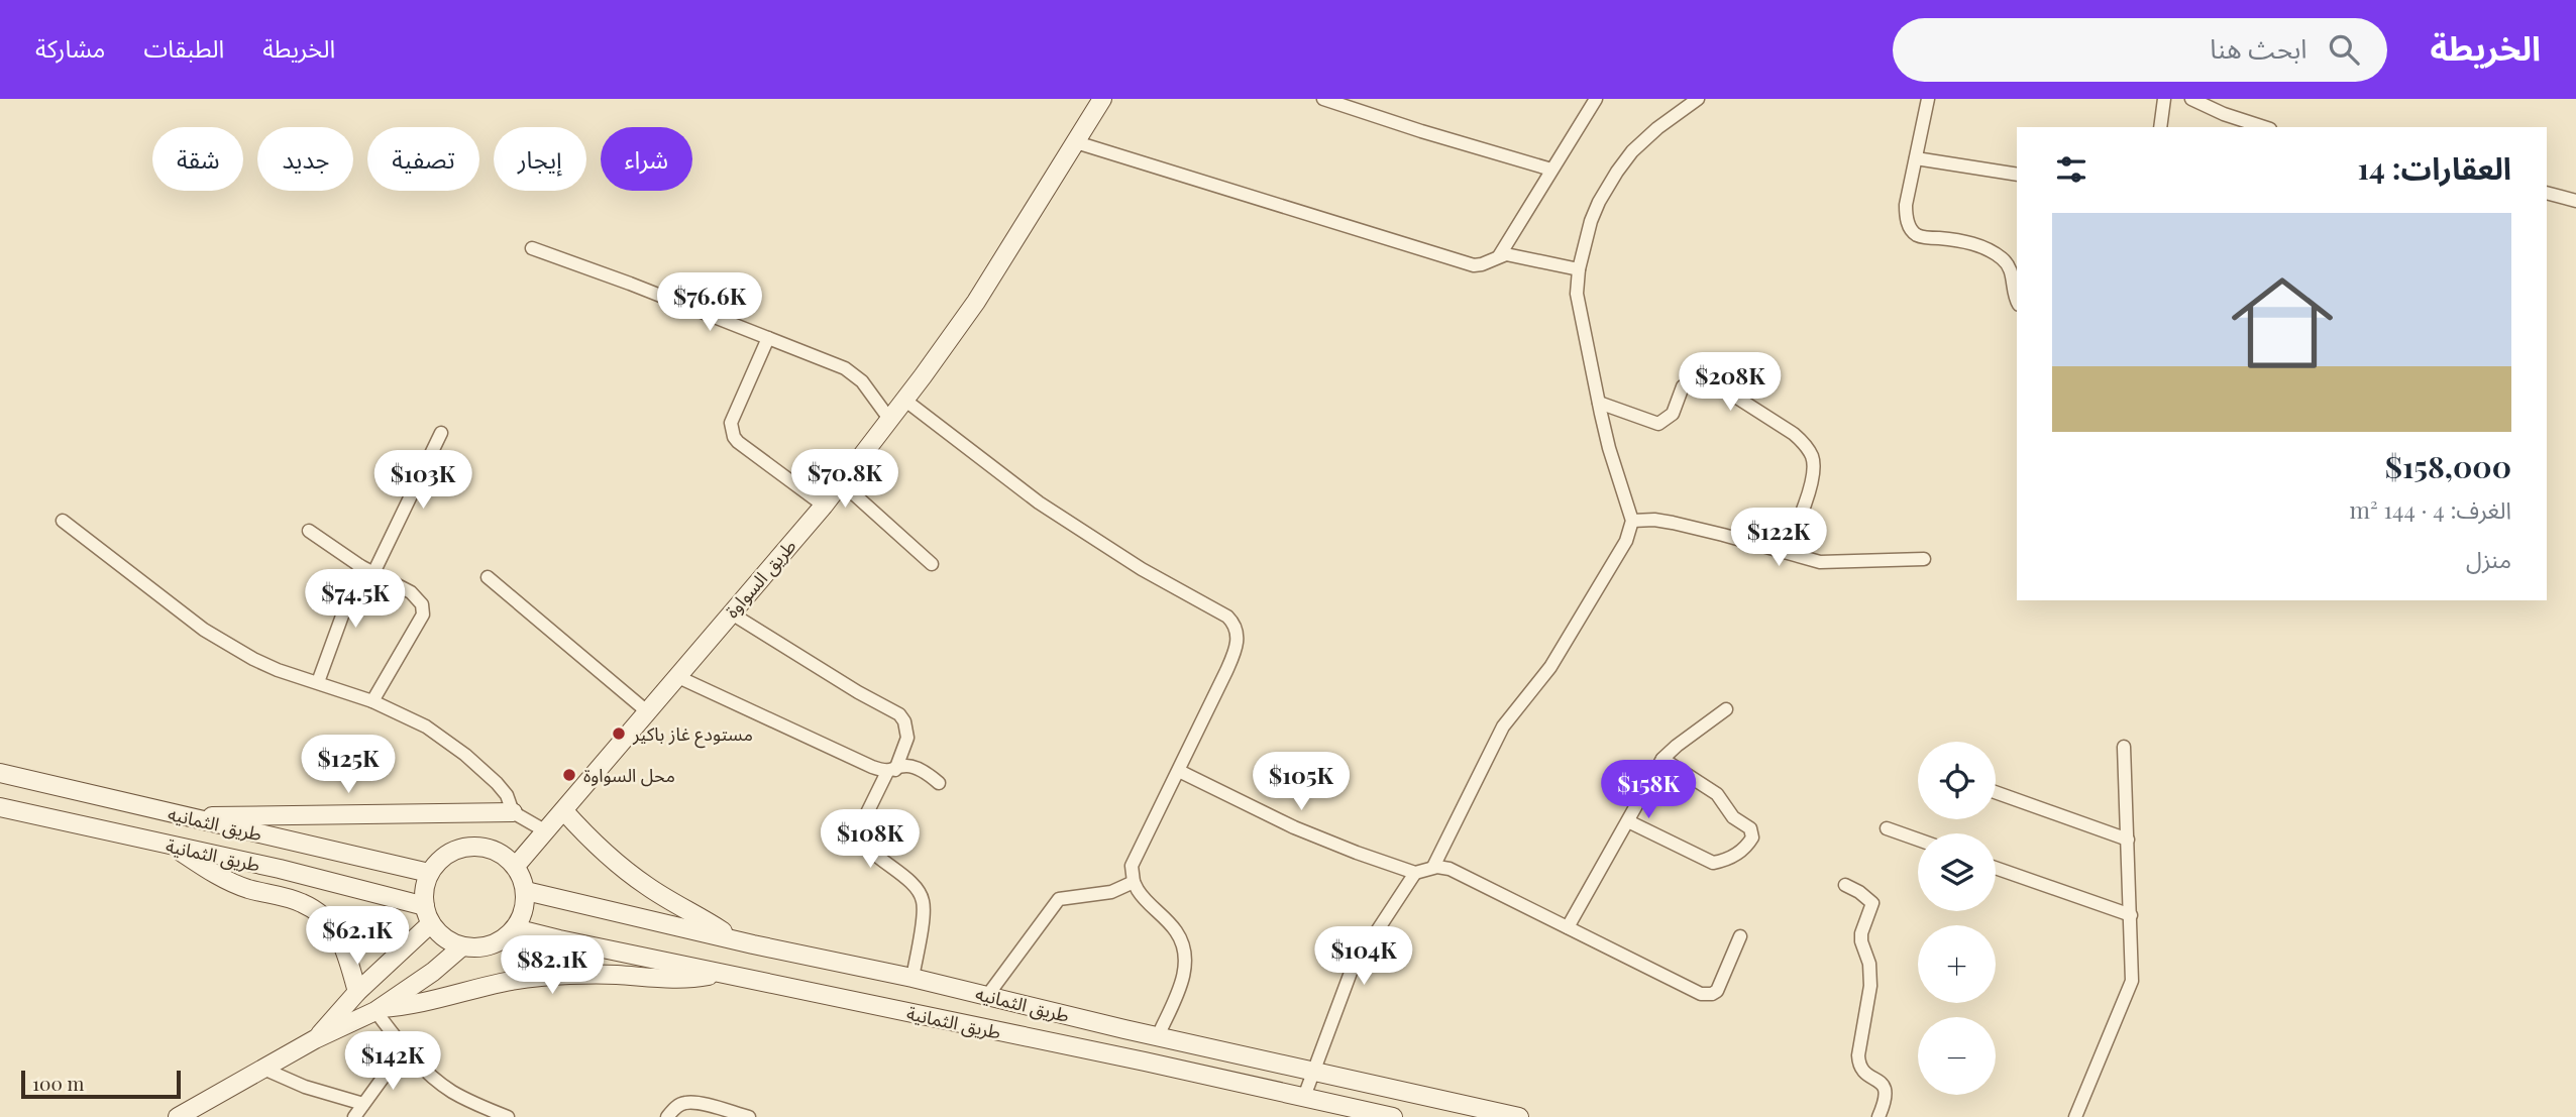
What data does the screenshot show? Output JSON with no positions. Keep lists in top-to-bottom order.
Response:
{
  "streets": {
    "street": ["طريق السواوة", "طريق الثمانيه", "طريق الثمانية"]
  },
  "crossings": [
    ["طريق السواوة", "طريق الثمانيه"],
    ["طريق السواوة", "طريق الثمانية"],
    ["طريق الثمانيه", "طريق الثمانية"]
  ],
  "places": ["مستودع غاز باكير", "محل السواوة"],
  "scale_bar": "100 m",
  "page": {
    "header": "الخريطة",
    "search": "ابحث هنا",
    "nav": ["الخريطة", "الطبقات", "مشاركة"],
    "chip": [
      "شراء",
      "إيجار",
      "تصفية",
      "جديد",
      "شقة"
    ],
    "heading": "العقارات: 14",
    "list": [
      {
        "name": "$158,000",
        "note": "الغرف: 4 · 144 m² · منزل"
      }
    ],
    "price": [
      "$76.6K",
      "$208K",
      "$70.8K",
      "$103K",
      "$122K",
      "$74.5K",
      "$125K",
      "$105K",
      "$158K",
      "$108K",
      "$62.1K",
      "$104K",
      "$82.1K",
      "$142K"
    ],
    "map_buttons": ["+", "−"],
    "scale": "100 m"
  }
}
